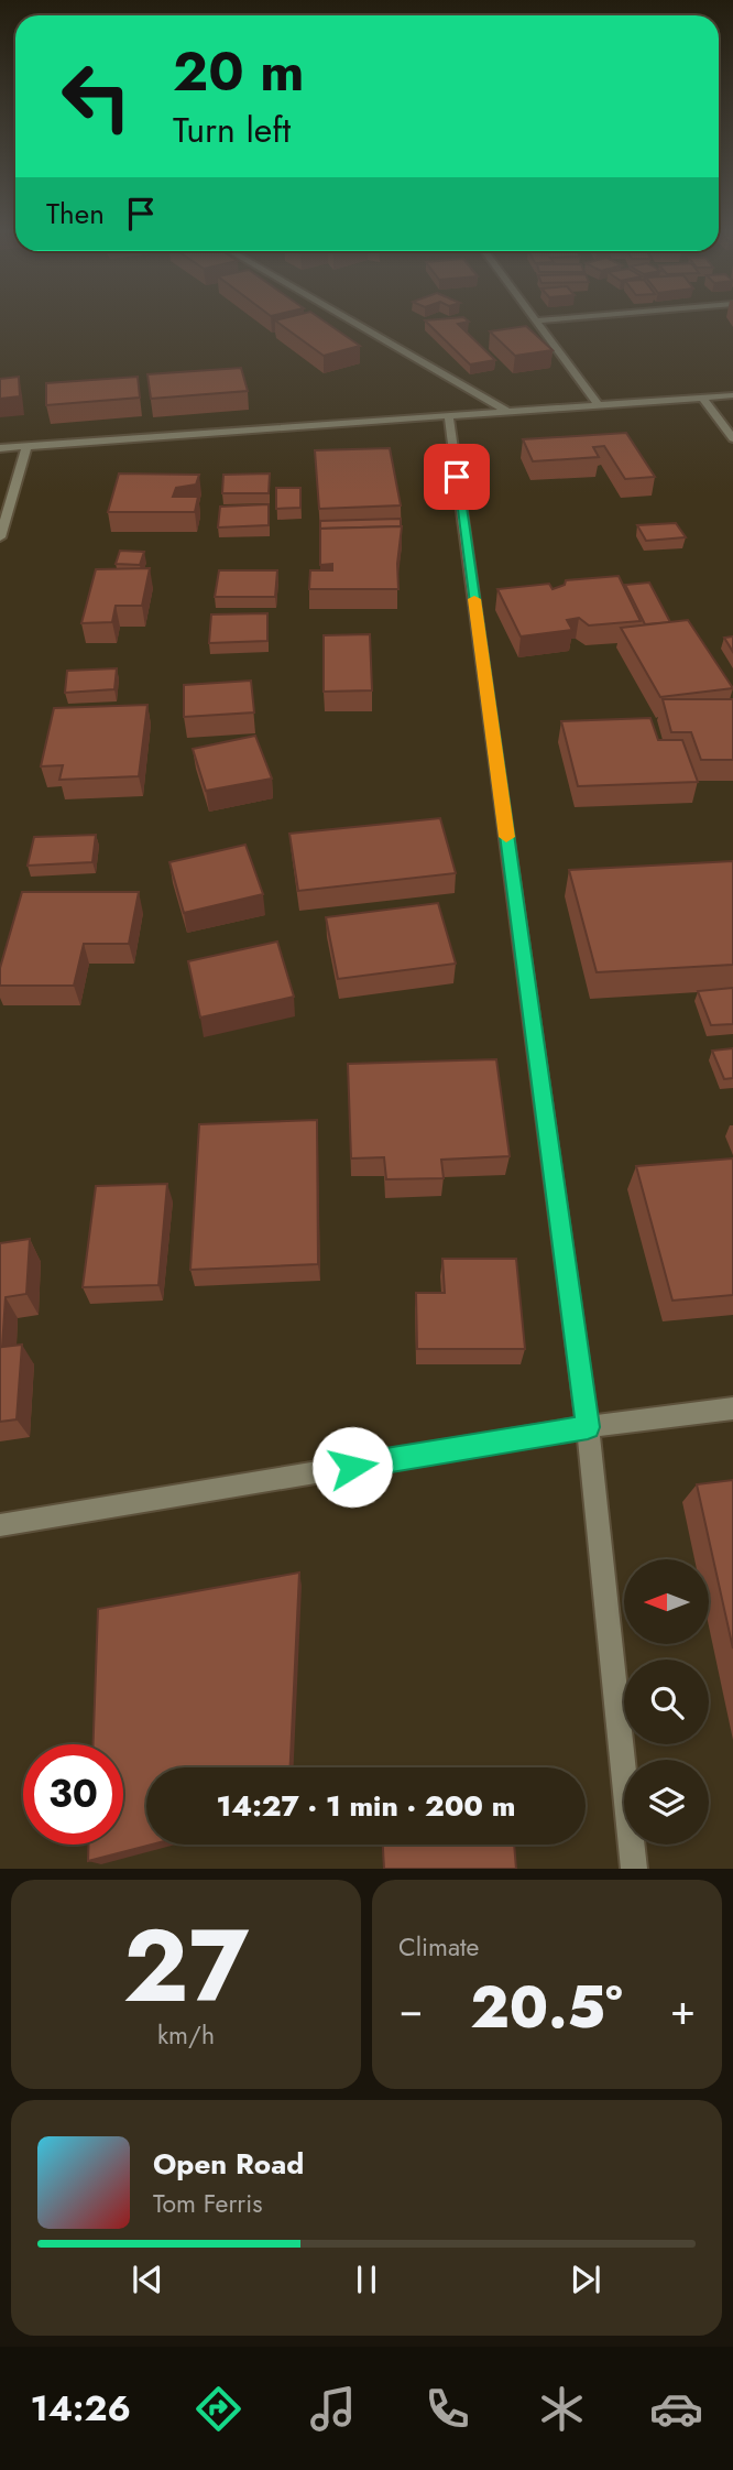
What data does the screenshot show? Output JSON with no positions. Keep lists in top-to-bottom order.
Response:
{
  "north": "left",
  "page": {
    "turn": ["20 m", "Turn left"],
    "then": "Then",
    "limit": "30",
    "trip": "14:27 · 1 min · 200 m",
    "tile": [
      ["27", "km/h"],
      "Climate"
    ],
    "heat": ["−", "20.5°", "+"],
    "song": ["Open Road", "Tom Ferris"],
    "tabs": "14:26"
  }
}
